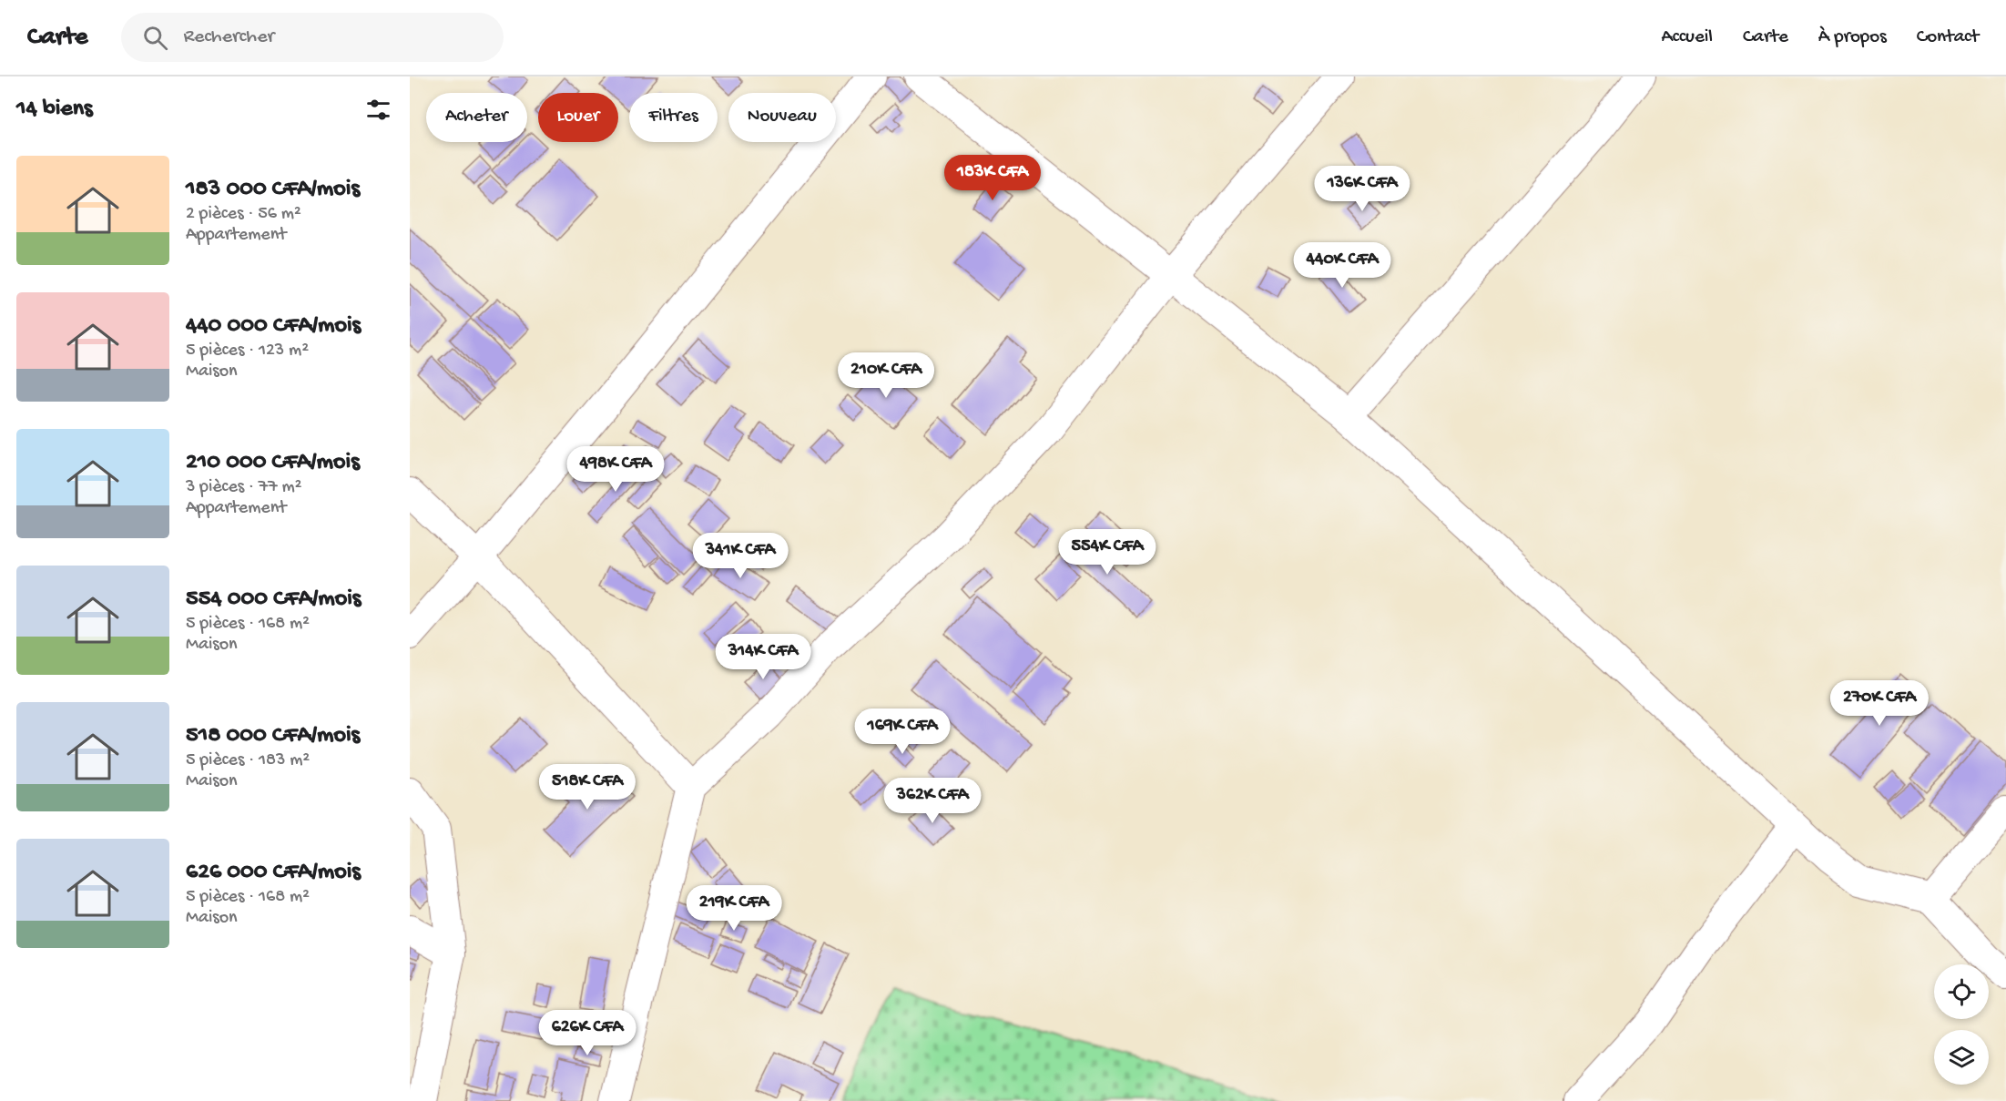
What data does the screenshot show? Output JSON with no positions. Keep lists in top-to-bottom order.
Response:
{
  "page": {
    "header": "Carte",
    "search": "Rechercher",
    "nav": [
      "Accueil",
      "Carte",
      "À propos",
      "Contact"
    ],
    "heading": "14 biens",
    "chip": [
      "Acheter",
      "Louer",
      "Filtres",
      "Nouveau"
    ],
    "list": [
      {
        "name": "183 000 CFA/mois",
        "note": "2 pièces · 56 m² · Appartement"
      },
      {
        "name": "440 000 CFA/mois",
        "note": "5 pièces · 123 m² · Maison"
      },
      {
        "name": "210 000 CFA/mois",
        "note": "3 pièces · 77 m² · Appartement"
      },
      {
        "name": "554 000 CFA/mois",
        "note": "5 pièces · 168 m² · Maison"
      },
      {
        "name": "518 000 CFA/mois",
        "note": "5 pièces · 183 m² · Maison"
      },
      {
        "name": "626 000 CFA/mois",
        "note": "5 pièces · 168 m² · Maison"
      }
    ],
    "price": [
      "183K CFA",
      "136K CFA",
      "440K CFA",
      "210K CFA",
      "498K CFA",
      "554K CFA",
      "341K CFA",
      "314K CFA",
      "270K CFA",
      "169K CFA",
      "518K CFA",
      "362K CFA",
      "219K CFA",
      "626K CFA"
    ]
  }
}
